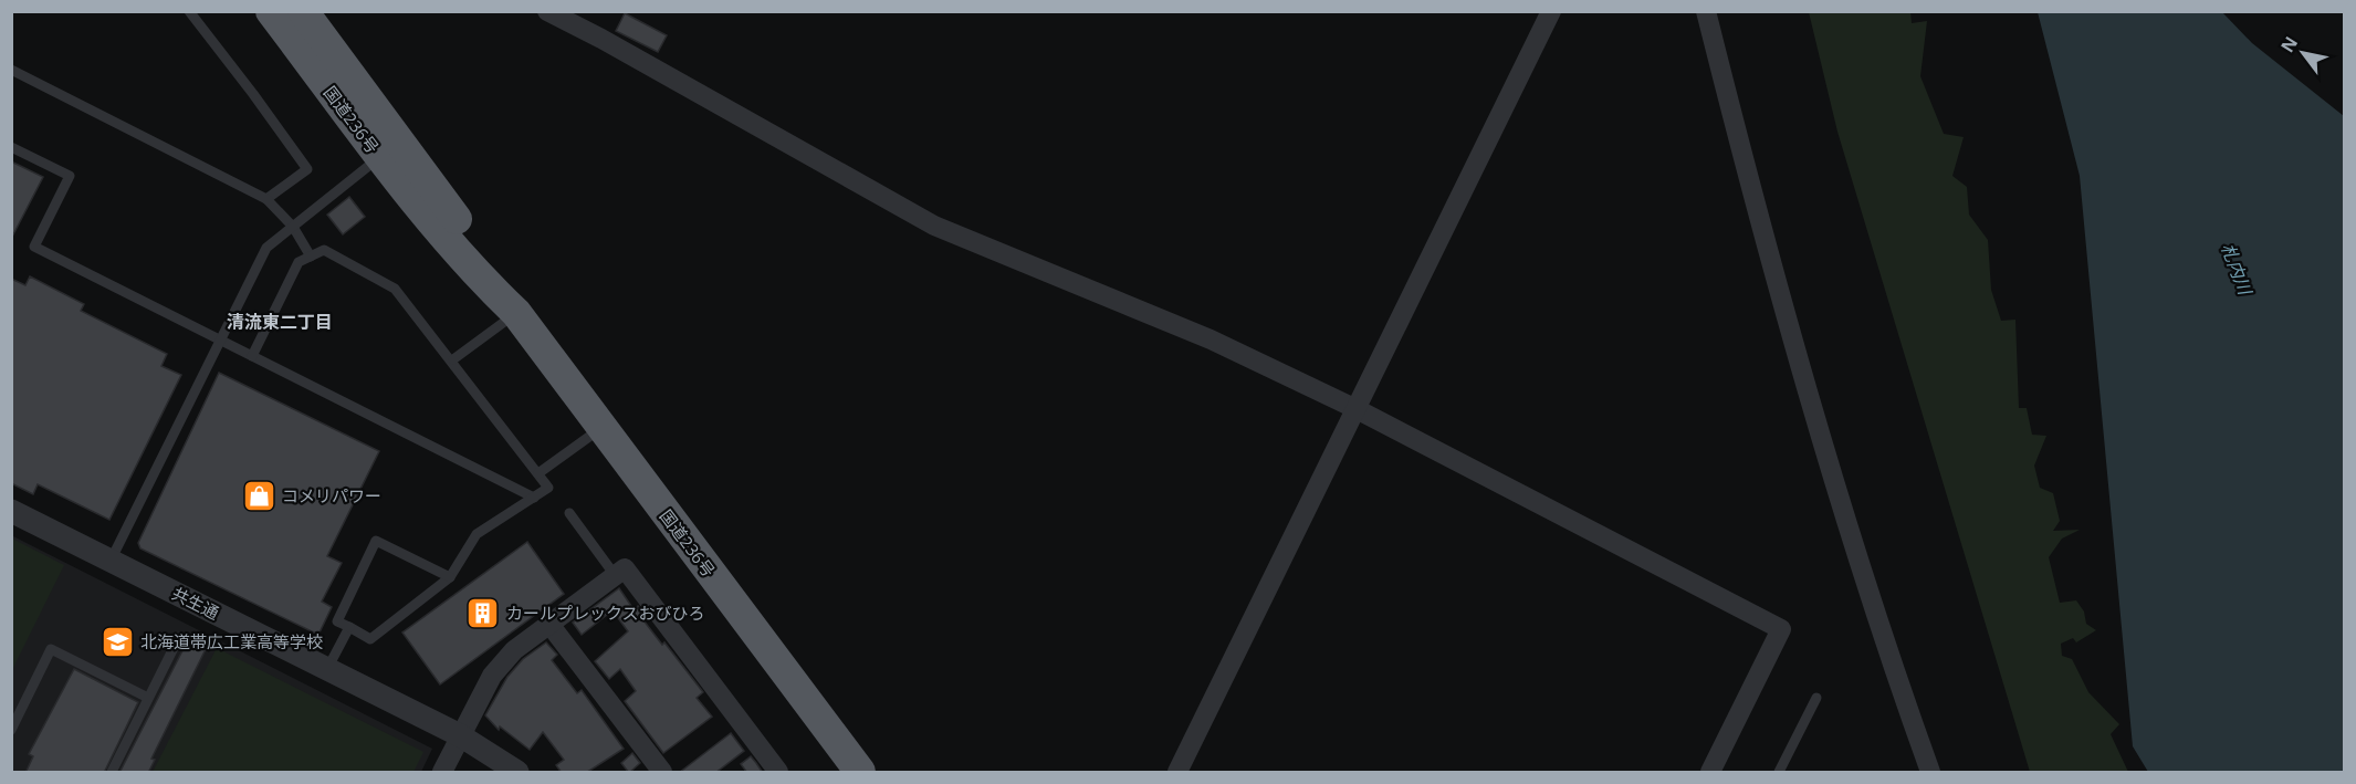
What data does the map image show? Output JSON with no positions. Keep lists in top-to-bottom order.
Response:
{
  "streets": {
    "highway": ["国道236号"],
    "street": ["共生通"]
  },
  "districts": ["清流東二丁目"],
  "water": ["札内川"],
  "places": {
    "shop": ["コメリパワー"],
    "building": ["カールプレックスおびひろ"],
    "school or university": ["北海道帯広工業高等学校"]
  },
  "north": "top left"
}
